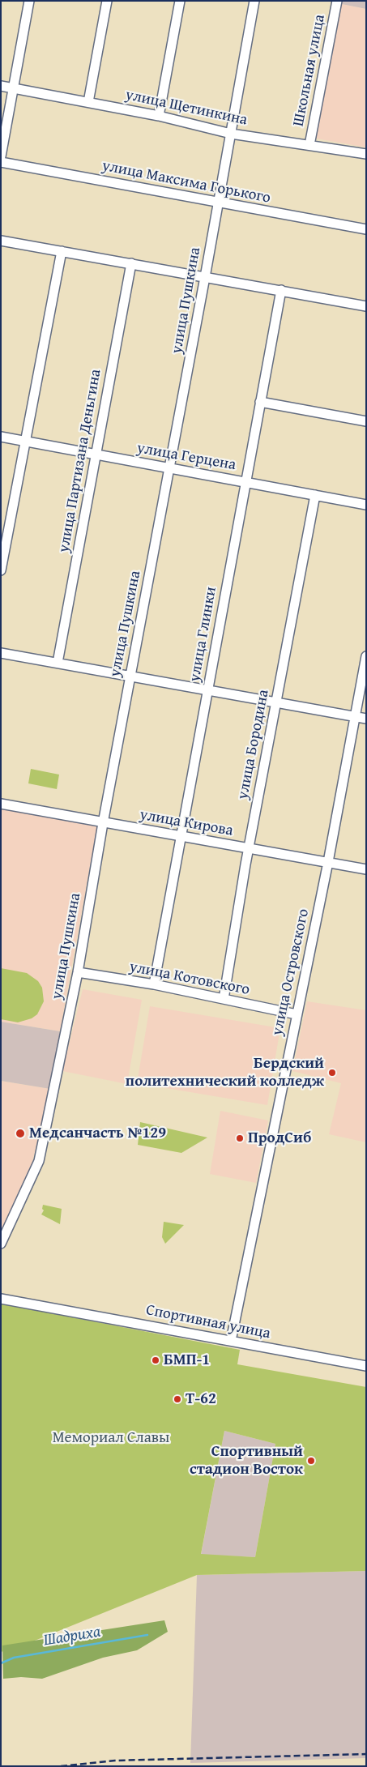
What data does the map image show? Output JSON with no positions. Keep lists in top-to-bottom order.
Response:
{
  "streets": {
    "street": [
      "Школьная улица",
      "улица Щетинкина",
      "улица Максима Горького",
      "улица Пушкина",
      "улица Герцена",
      "улица Партизана Деньгина",
      "улица Глинки",
      "улица Бородина",
      "улица Кирова",
      "улица Островского",
      "улица Котовского",
      "Спортивная улица"
    ]
  },
  "crossings": [
    ["Школьная улица", "улица Щетинкина"],
    ["улица Щетинкина", "улица Пушкина"],
    ["улица Максима Горького", "улица Пушкина"],
    ["улица Пушкина", "улица Герцена"],
    ["улица Пушкина", "улица Кирова"],
    ["улица Пушкина", "улица Котовского"],
    ["улица Герцена", "улица Партизана Деньгина"],
    ["улица Герцена", "улица Глинки"],
    ["улица Герцена", "улица Бородина"],
    ["улица Глинки", "улица Кирова"],
    ["улица Глинки", "улица Котовского"],
    ["улица Бородина", "улица Кирова"],
    ["улица Бородина", "улица Котовского"],
    ["улица Кирова", "улица Островского"],
    ["улица Островского", "улица Котовского"],
    ["улица Островского", "Спортивная улица"]
  ],
  "water": ["Шадриха"],
  "parks": ["Мемориал Славы"],
  "places": [
    "Бердский политехнический колледж",
    "Медсанчасть №129",
    "ПродСиб",
    "БМП-1",
    "Т-62",
    "Спортивный стадион Восток"
  ]
}
